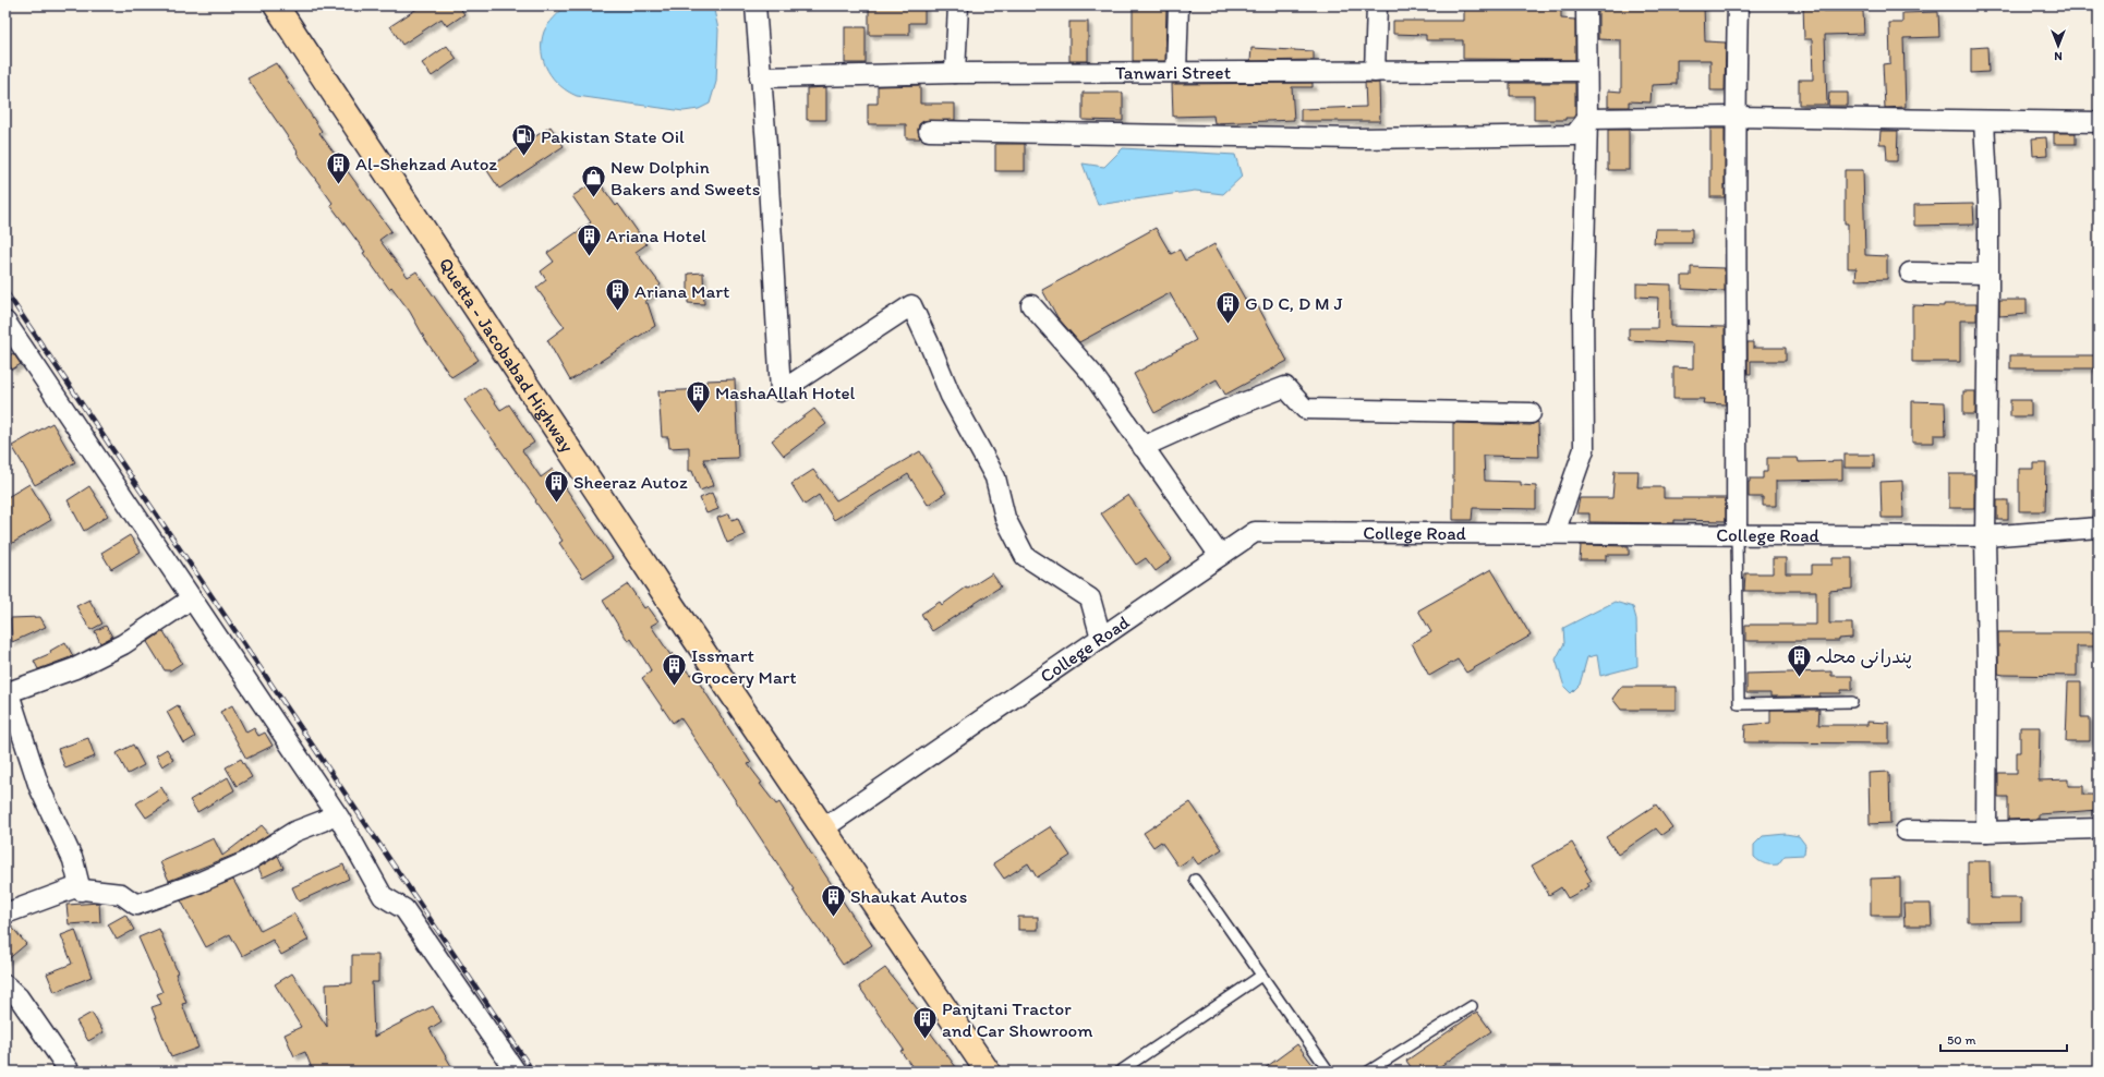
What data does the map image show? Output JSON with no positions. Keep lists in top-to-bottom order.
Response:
{
  "streets": {
    "highway": ["Quetta - Jacobabad Highway"],
    "street": ["Tanwari Street", "College Road"]
  },
  "crossings": [
    ["Quetta - Jacobabad Highway", "College Road"]
  ],
  "places": {
    "fuel station": ["Pakistan State Oil"],
    "building": [
      "Al-Shehzad Autoz",
      "Ariana Hotel",
      "Ariana Mart",
      "G D C, D M J",
      "MashaAllah Hotel",
      "Sheeraz Autoz",
      "پندرانی محلہ",
      "Issmart Grocery Mart",
      "Shaukat Autos",
      "Panjtani Tractor and Car Showroom"
    ],
    "shop": ["New Dolphin Bakers and Sweets"]
  },
  "scale_bar": "50 m",
  "north": "bottom"
}
